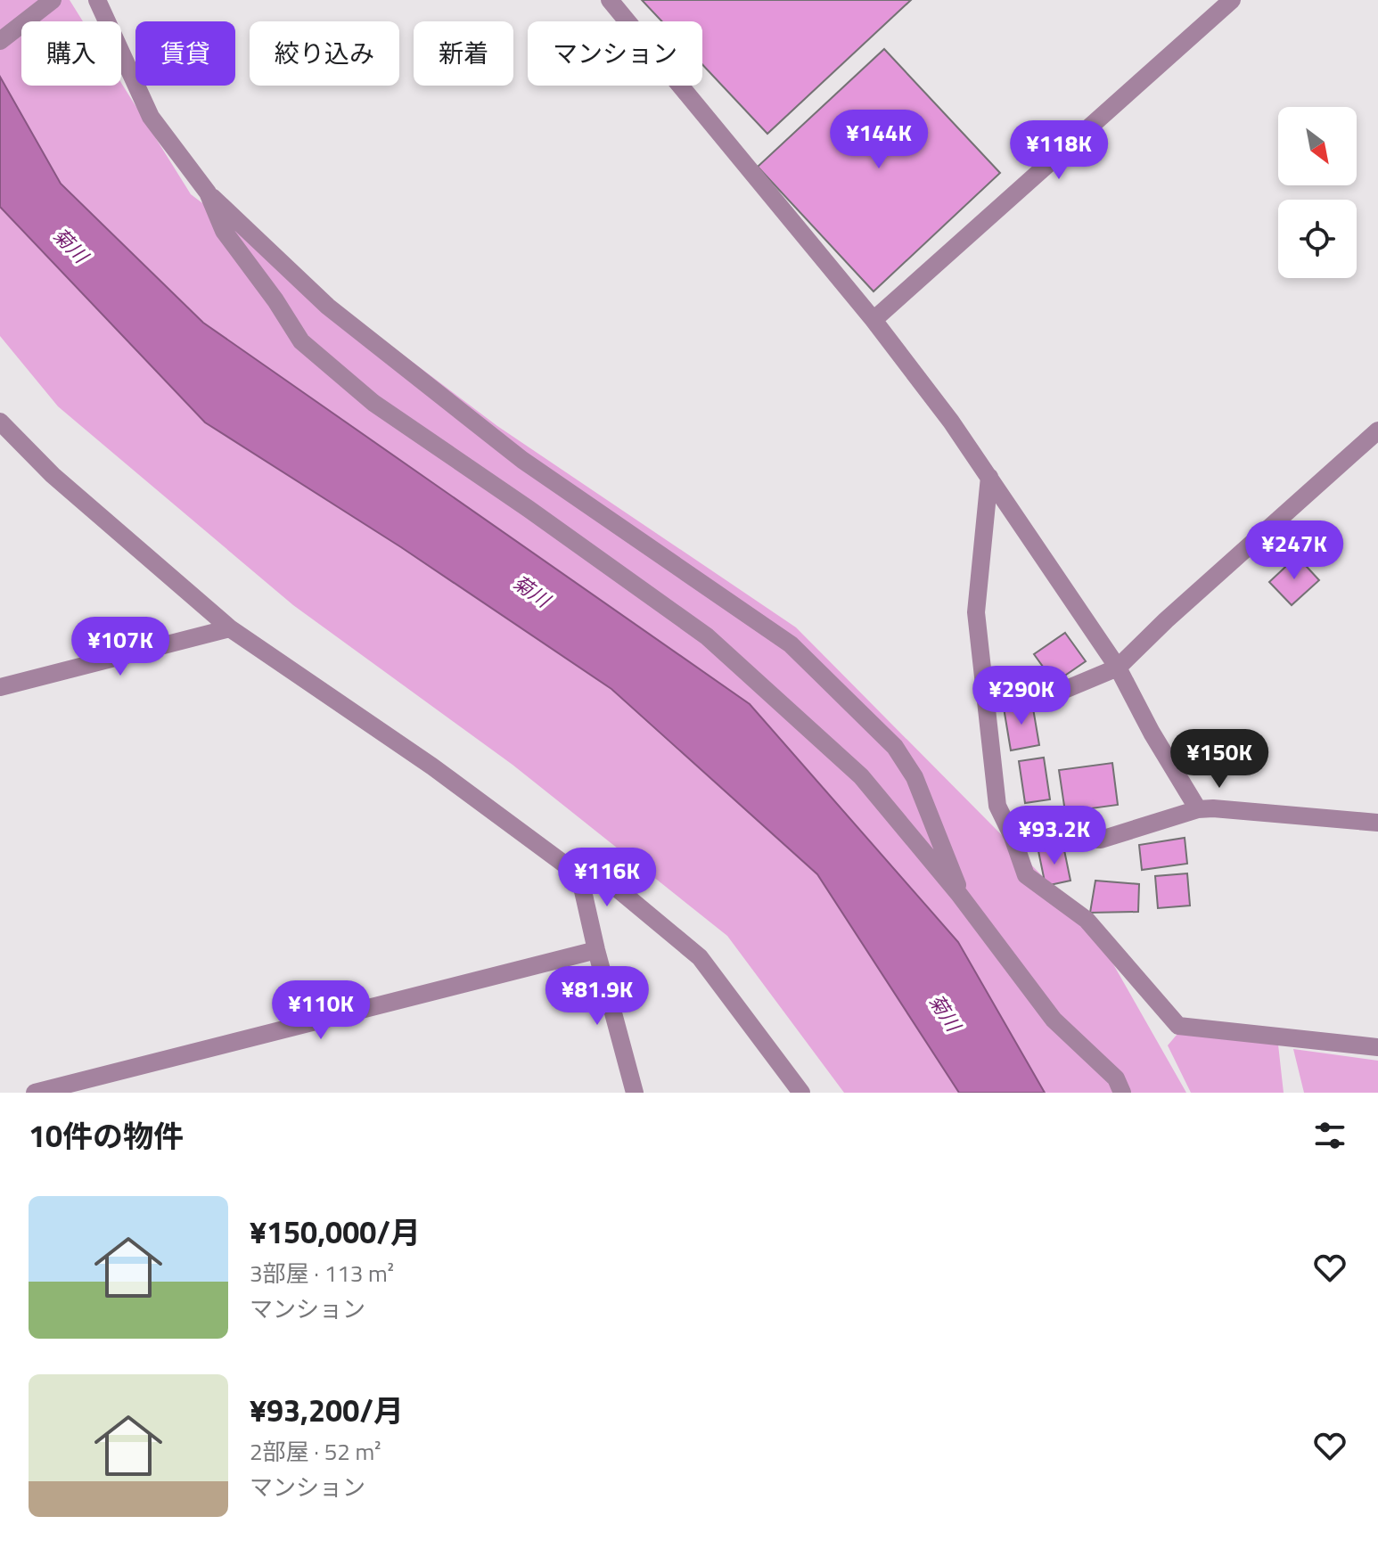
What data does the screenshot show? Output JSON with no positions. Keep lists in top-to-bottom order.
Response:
{
  "water": ["菊川"],
  "north": "bottom right",
  "page": {
    "chip": [
      "購入",
      "賃貸",
      "絞り込み",
      "新着",
      "マンション"
    ],
    "price": [
      "¥144K",
      "¥118K",
      "¥247K",
      "¥107K",
      "¥290K",
      "¥150K",
      "¥93.2K",
      "¥116K",
      "¥81.9K",
      "¥110K"
    ],
    "heading": "10件の物件",
    "list": [
      {
        "name": "¥150,000/月",
        "note": "3部屋 · 113 m² · マンション"
      },
      {
        "name": "¥93,200/月",
        "note": "2部屋 · 52 m² · マンション"
      }
    ]
  }
}
